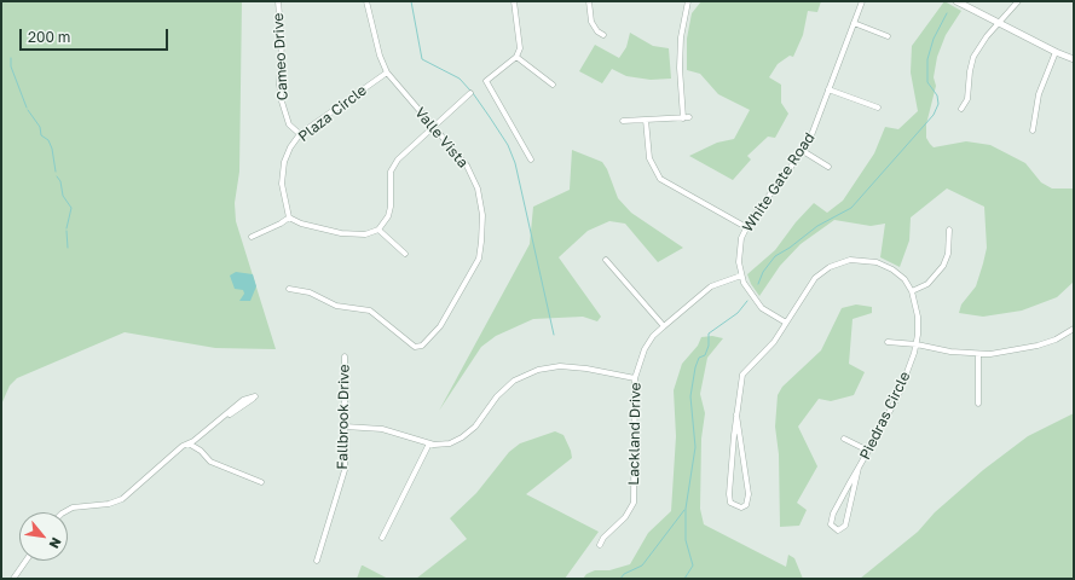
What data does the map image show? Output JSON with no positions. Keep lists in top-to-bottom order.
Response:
{
  "streets": {
    "street": [
      "Cameo Drive",
      "Plaza Circle",
      "Valle Vista",
      "White Gate Road",
      "Piedras Circle",
      "Fallbrook Drive",
      "Lackland Drive"
    ]
  },
  "crossings": [
    ["Cameo Drive", "Plaza Circle"],
    ["Plaza Circle", "Valle Vista"],
    ["White Gate Road", "Piedras Circle"],
    ["White Gate Road", "Lackland Drive"]
  ],
  "scale_bar": "200 m",
  "north": "bottom right"
}
